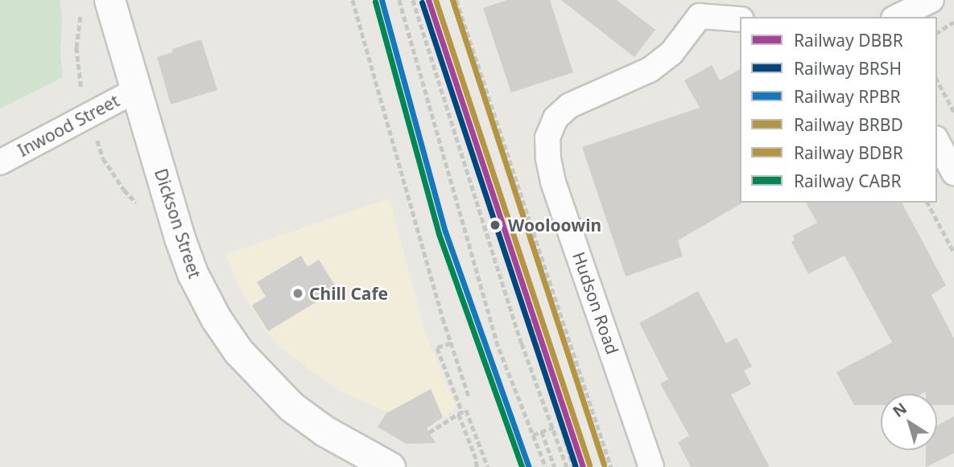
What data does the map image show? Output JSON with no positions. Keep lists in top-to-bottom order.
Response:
{
  "streets": {
    "street": ["Inwood Street", "Dickson Street", "Hudson Road"]
  },
  "crossings": [
    ["Inwood Street", "Dickson Street"]
  ],
  "places": ["Wooloowin", "Chill Cafe"],
  "lines": [
    "rail line DBBR",
    "rail line RPBR",
    "rail line BRBD",
    "rail line BDBR",
    "rail line CABR",
    "rail line BRSH"
  ],
  "legend": [
    "Railway DBBR",
    "Railway BRSH",
    "Railway RPBR",
    "Railway BRBD",
    "Railway BDBR",
    "Railway CABR"
  ],
  "north": "top left"
}
